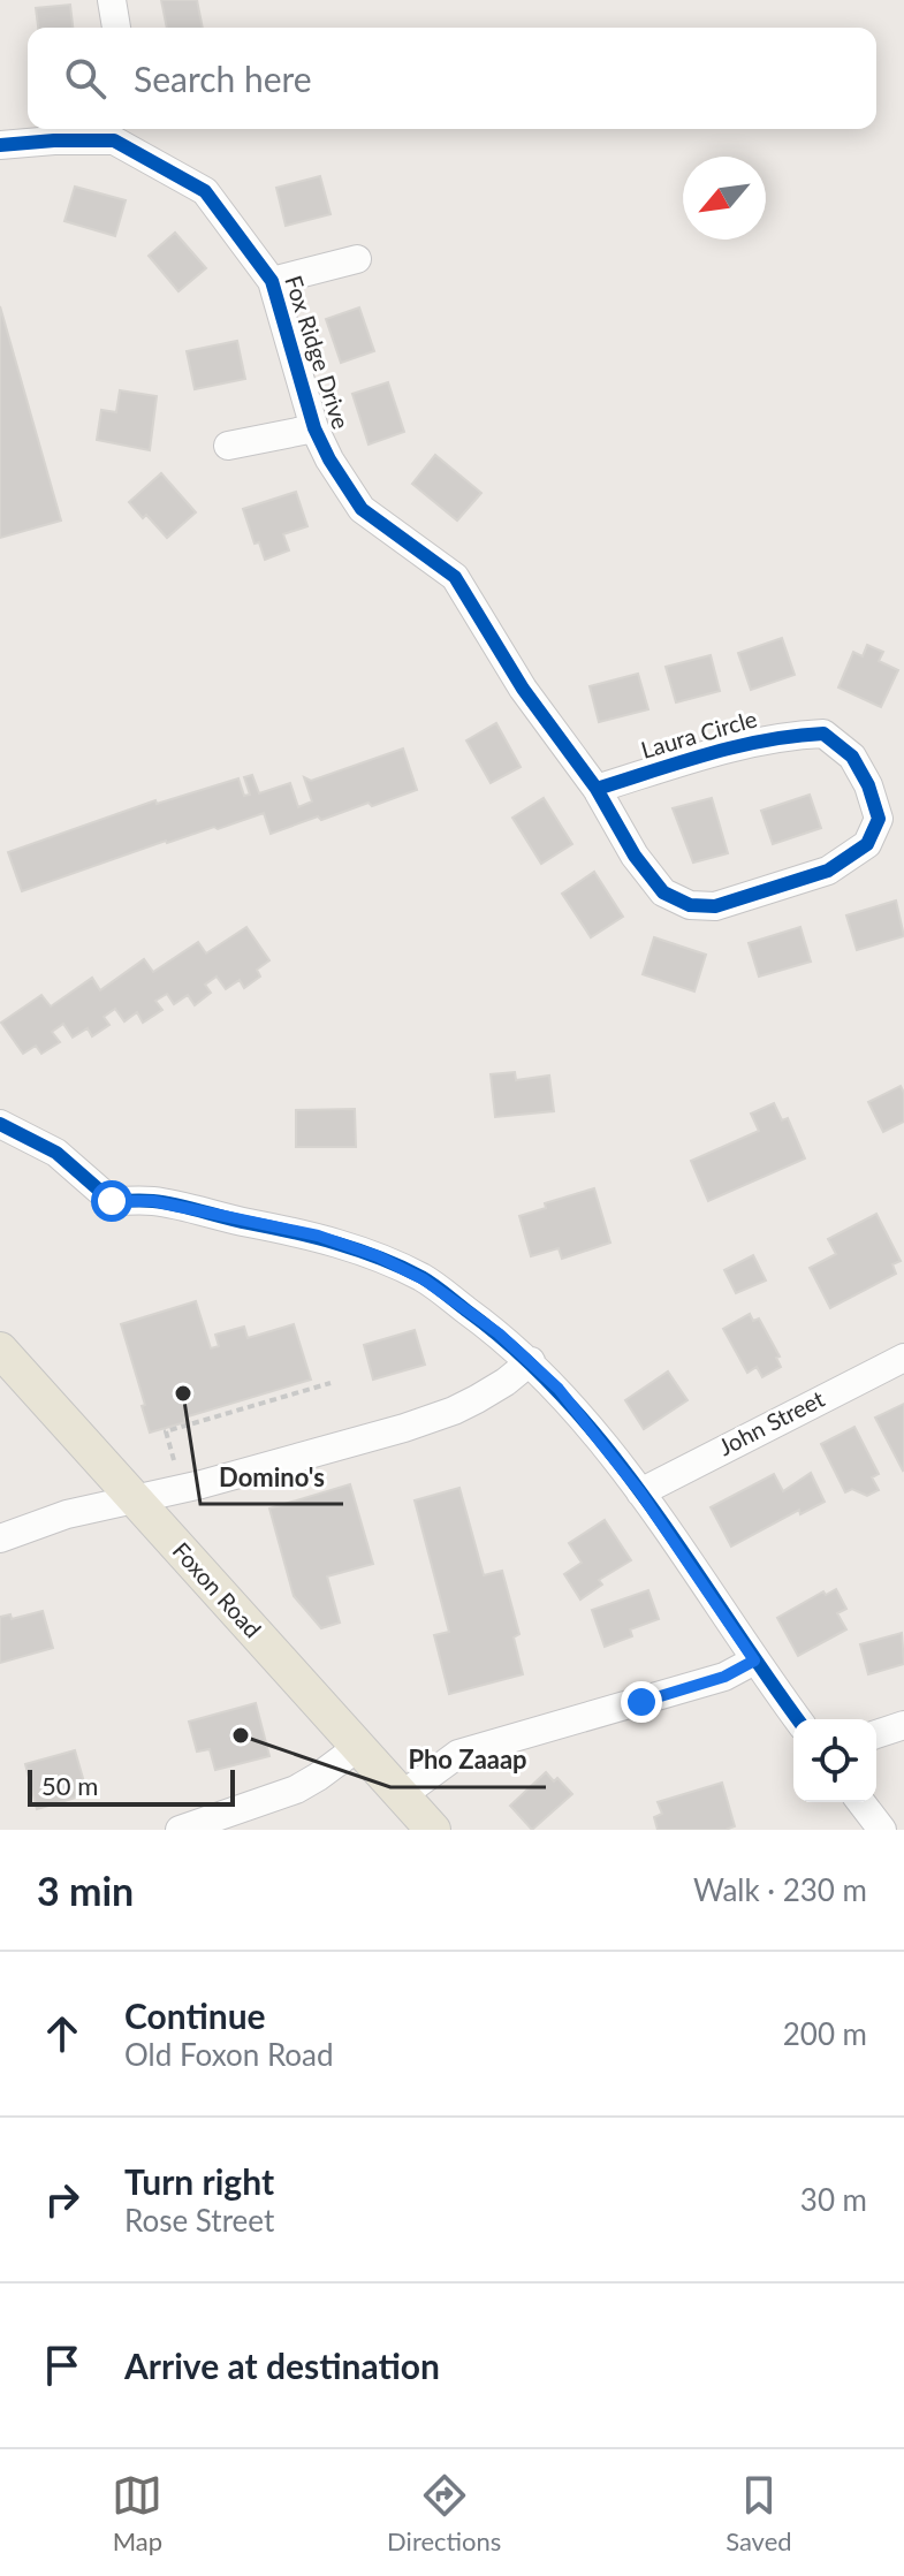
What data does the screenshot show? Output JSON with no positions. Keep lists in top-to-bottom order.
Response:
{
  "streets": {
    "main road": ["Foxon Road"],
    "street": ["Fox Ridge Drive", "Laura Circle", "John Street"]
  },
  "crossings": [
    ["Fox Ridge Drive", "Laura Circle"]
  ],
  "places": ["Domino's", "Pho Zaaap"],
  "scale_bar": "50 m",
  "north": "bottom left",
  "page": {
    "search": "Search here",
    "scale": "50 m",
    "heading": ["3 min", "Walk · 230 m"],
    "list": [
      ["Continue", "Old Foxon Road", "200 m"],
      ["Turn right", "Rose Street", "30 m"],
      "Arrive at destination"
    ],
    "nav": ["Map", "Directions", "Saved"]
  }
}
